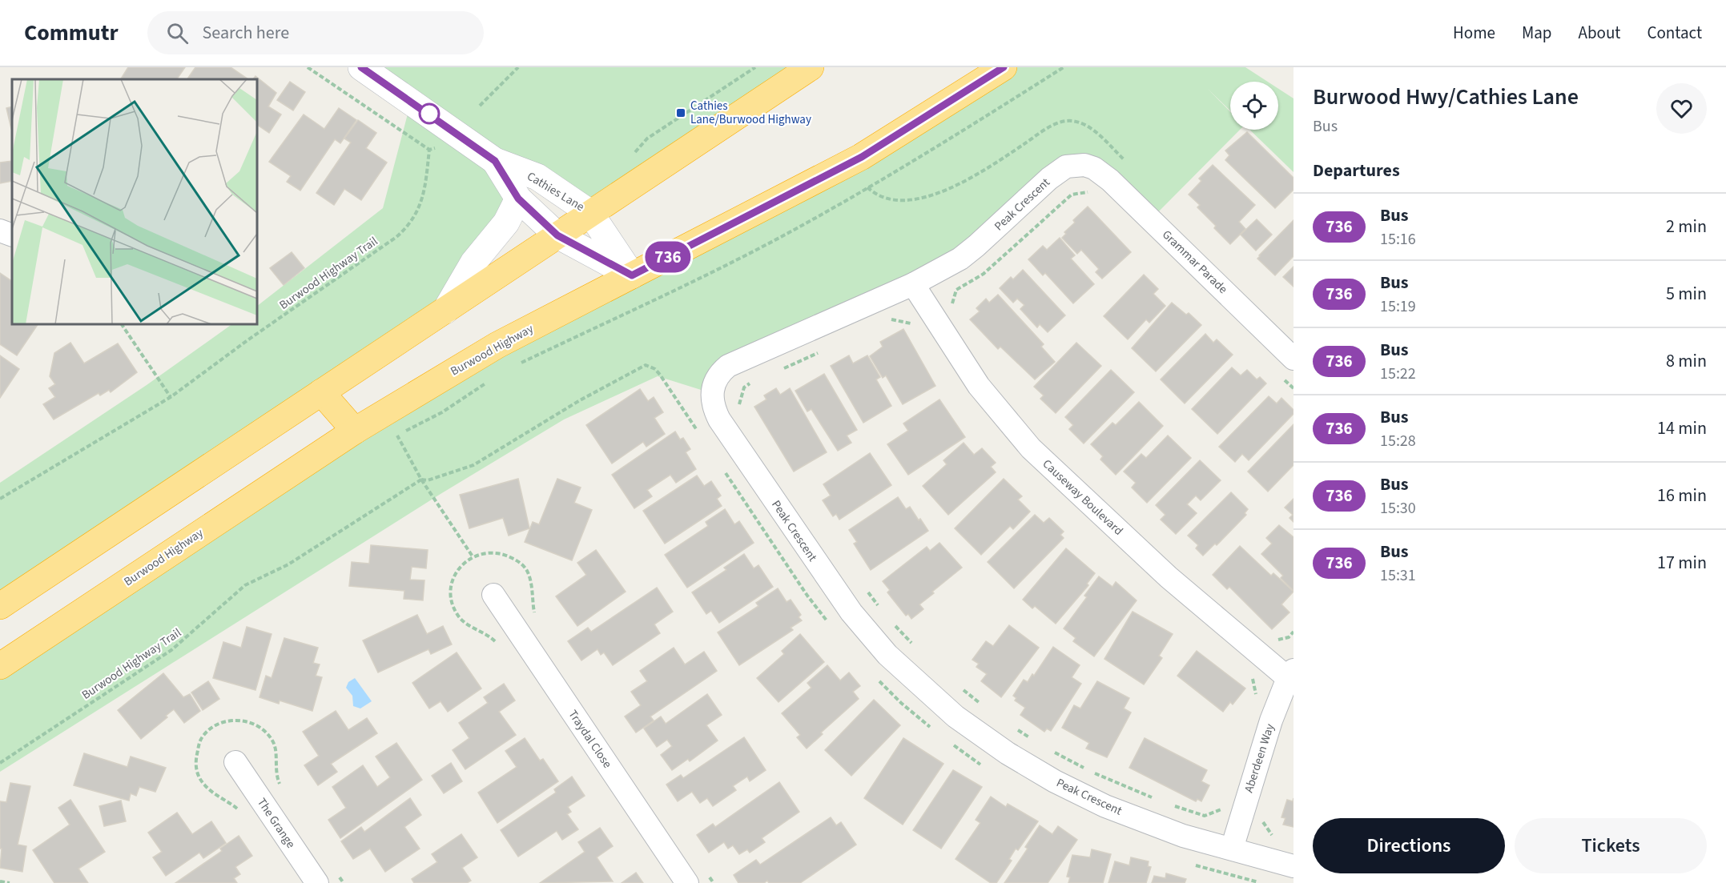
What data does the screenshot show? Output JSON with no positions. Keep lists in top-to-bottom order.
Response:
{
  "streets": {
    "highway": ["Burwood Highway"],
    "street": [
      "Cathies Lane",
      "Peak Crescent",
      "Grammar Parade",
      "Causeway Boulevard",
      "Traydal Close",
      "Aberdeen Way",
      "The Grange"
    ],
    "path": ["Burwood Highway Trail"]
  },
  "crossings": [
    ["Cathies Lane", "Burwood Highway"],
    ["Peak Crescent", "Grammar Parade"],
    ["Peak Crescent", "Causeway Boulevard"],
    ["Peak Crescent", "Aberdeen Way"],
    ["Causeway Boulevard", "Aberdeen Way"]
  ],
  "places": {
    "transit": ["Cathies Lane/Burwood Highway"]
  },
  "lines": ["bus line 736"],
  "page": {
    "header": "Commutr",
    "search": "Search here",
    "nav": [
      "Home",
      "Map",
      "About",
      "Contact"
    ],
    "on_map": "736",
    "heading": [
      ["Burwood Hwy/Cathies Lane", "Bus"],
      "Departures"
    ],
    "list": [
      {
        "mark": "736",
        "name": "Bus",
        "note": "15:16",
        "value": "2 min"
      },
      {
        "mark": "736",
        "name": "Bus",
        "note": "15:19",
        "value": "5 min"
      },
      {
        "mark": "736",
        "name": "Bus",
        "note": "15:22",
        "value": "8 min"
      },
      {
        "mark": "736",
        "name": "Bus",
        "note": "15:28",
        "value": "14 min"
      },
      {
        "mark": "736",
        "name": "Bus",
        "note": "15:30",
        "value": "16 min"
      },
      {
        "mark": "736",
        "name": "Bus",
        "note": "15:31",
        "value": "17 min"
      }
    ],
    "buttons": ["Directions", "Tickets"]
  }
}
